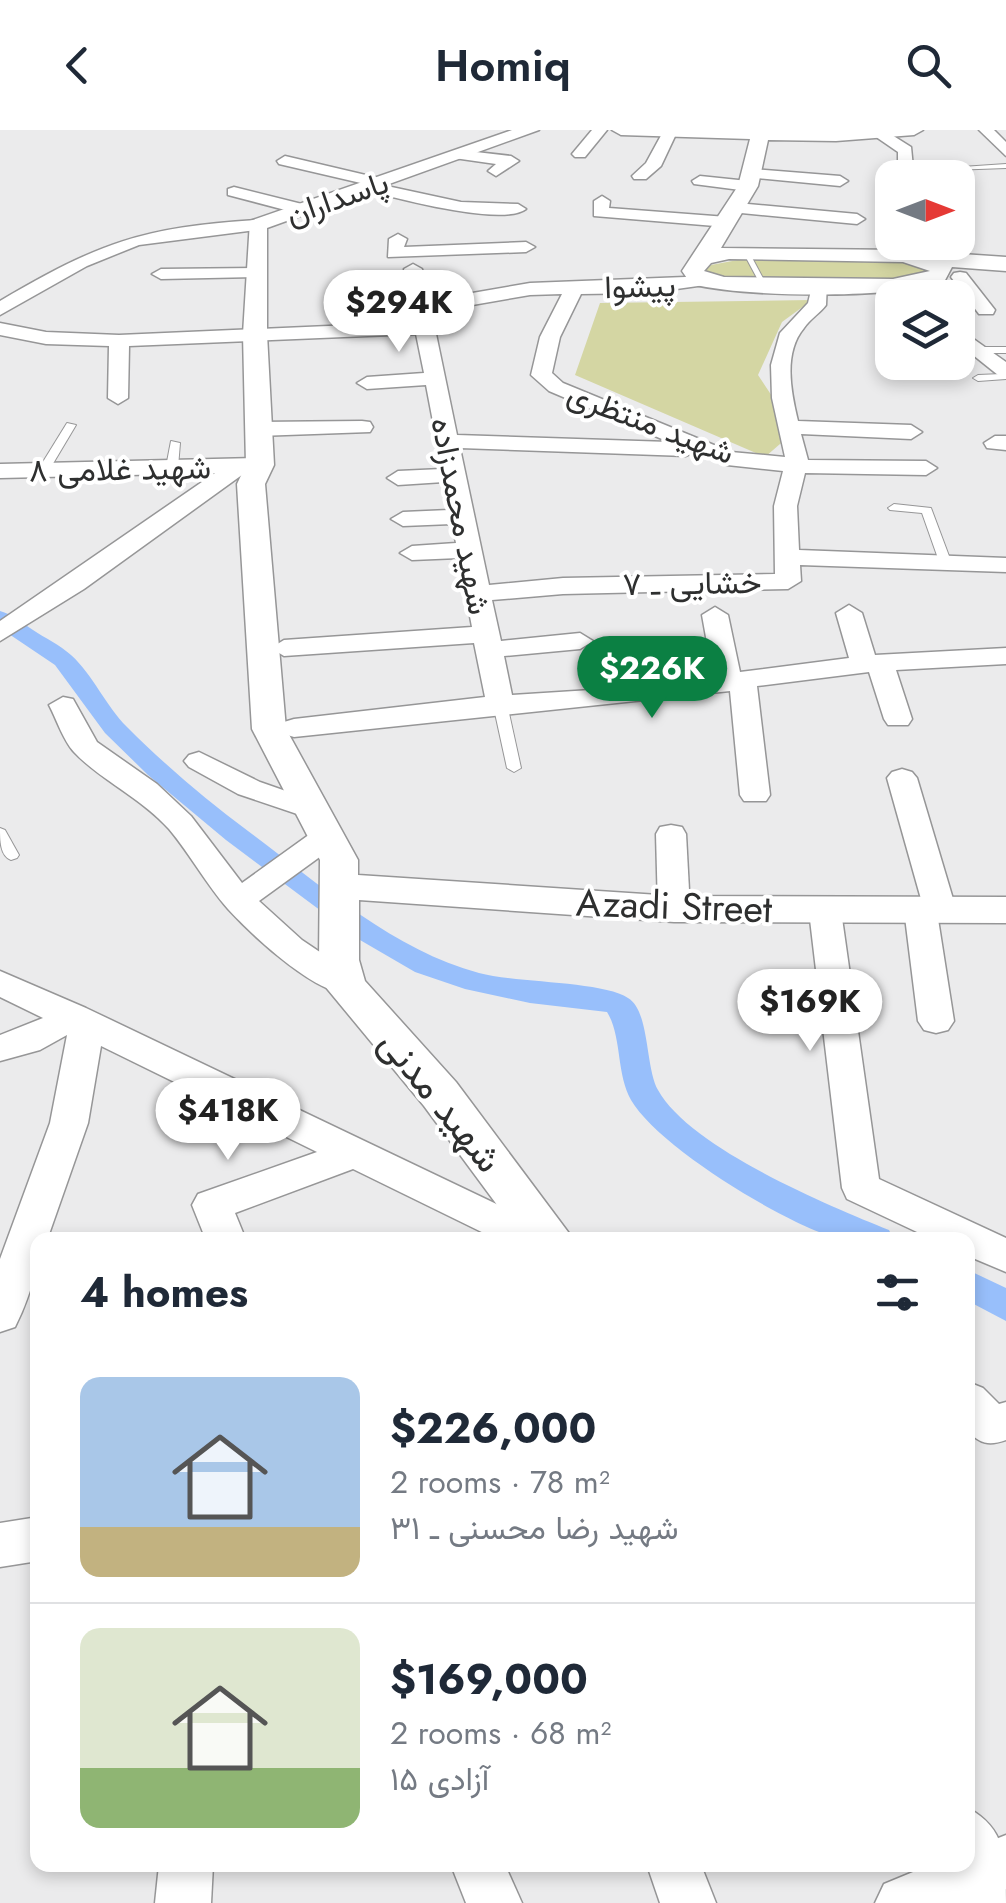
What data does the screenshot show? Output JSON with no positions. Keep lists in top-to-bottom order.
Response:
{
  "streets": {
    "street": [
      "پاسداران",
      "پیشوا",
      "شهید منتظری",
      "۸ شهید غلامی",
      "شهید محمدزاده",
      "خشایی ـ ۷",
      "Azadi Street",
      "شهید مدنی"
    ]
  },
  "crossings": [
    ["پاسداران", "۸ شهید غلامی"],
    ["پاسداران", "Azadi Street"],
    ["پاسداران", "شهید مدنی"],
    ["پیشوا", "شهید منتظری"],
    ["شهید منتظری", "خشایی ـ ۷"],
    ["شهید محمدزاده", "خشایی ـ ۷"]
  ],
  "north": "right",
  "page": {
    "header": "Homiq",
    "price": [
      "$294K",
      "$226K",
      "$169K",
      "$418K"
    ],
    "heading": "4 homes",
    "list": [
      {
        "name": "$226,000",
        "note": "2 rooms · 78 m² · شهید رضا محسنی ـ ۳۱"
      },
      {
        "name": "$169,000",
        "note": "2 rooms · 68 m² · آزادی ۱۵"
      }
    ]
  }
}
